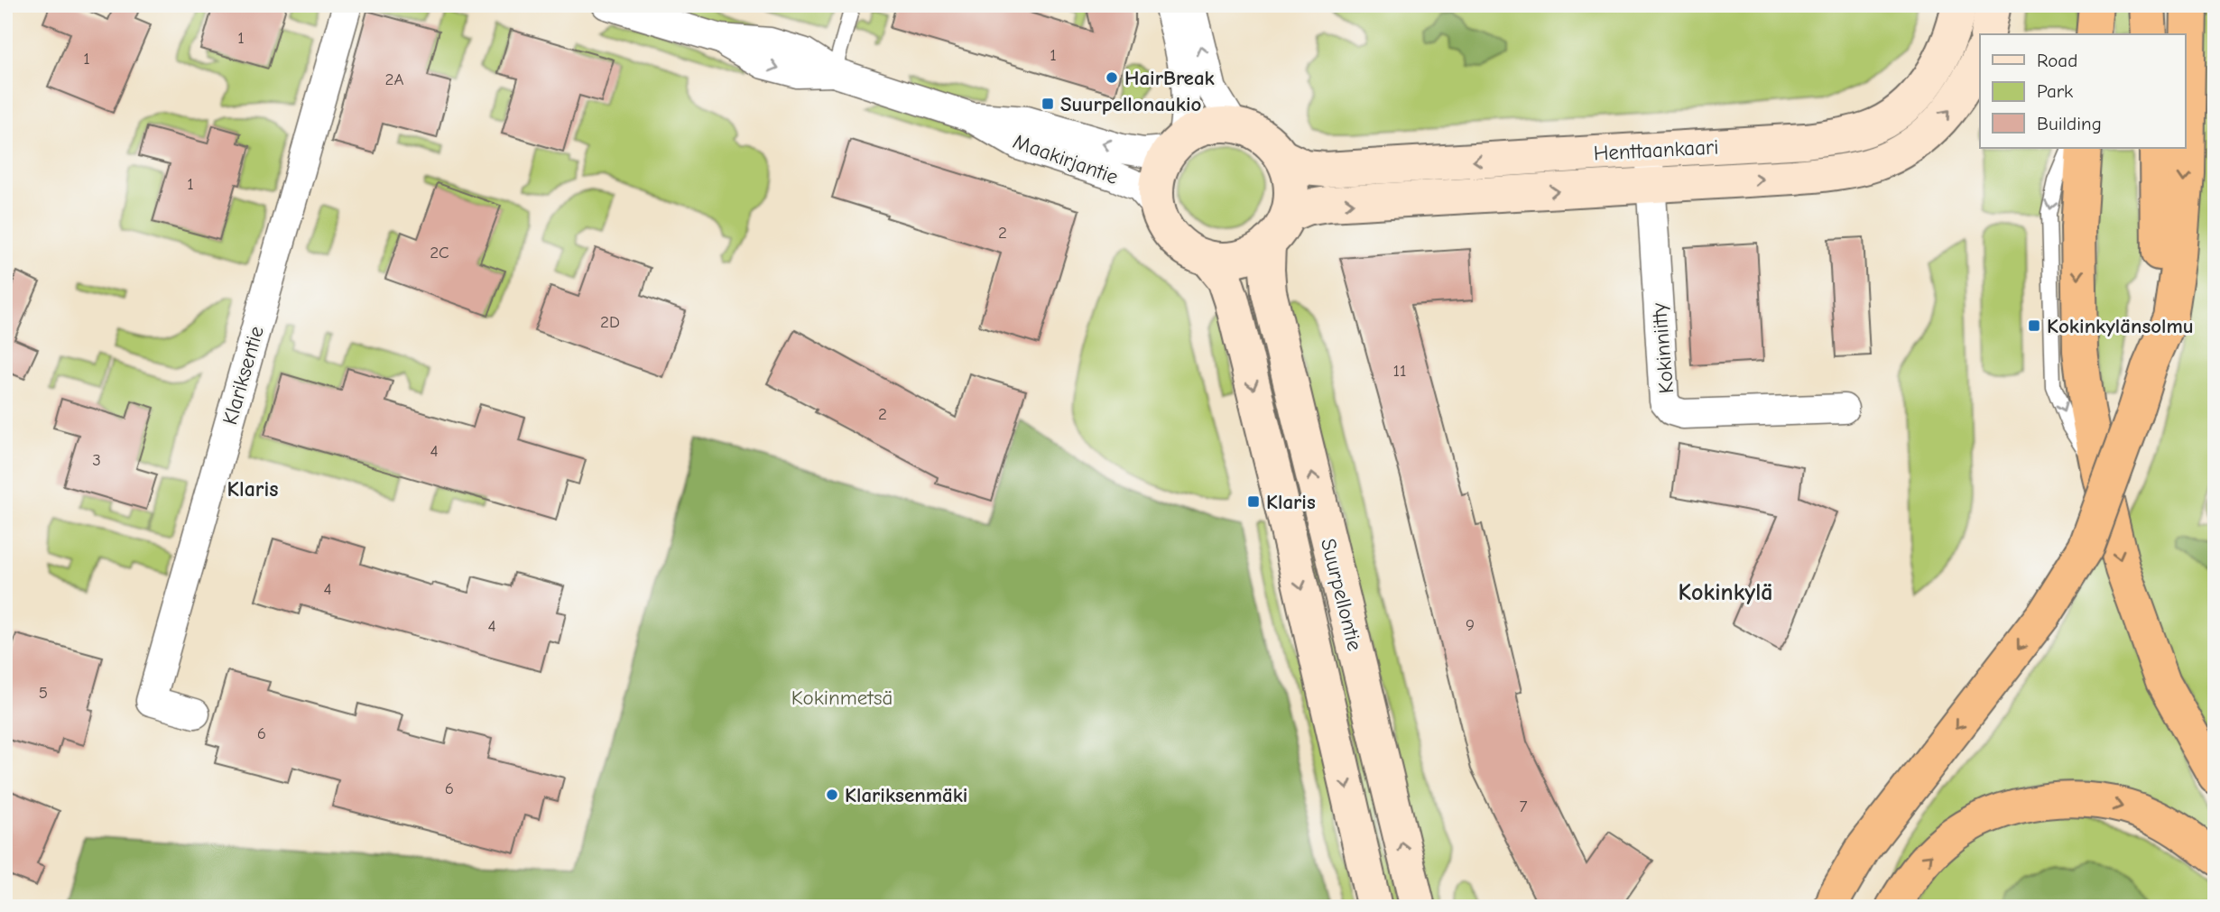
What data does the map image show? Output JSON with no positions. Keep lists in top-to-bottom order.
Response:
{
  "streets": {
    "main road": ["Henttaankaari", "Suurpellontie"],
    "street": ["Maakirjantie", "Kokinniitty", "Klariksentie"]
  },
  "crossings": [
    ["Henttaankaari", "Maakirjantie"],
    ["Henttaankaari", "Kokinniitty"],
    ["Henttaankaari", "Suurpellontie"],
    ["Maakirjantie", "Suurpellontie"]
  ],
  "districts": ["Klaris", "Kokinkylä"],
  "parks": ["Kokinmetsä"],
  "places": {
    "other": ["HairBreak", "Klariksenmäki"],
    "transit": ["Suurpellonaukio", "Kokinkylänsolmu", "Klaris"]
  },
  "house_numbers": [
    "1",
    "1",
    "1",
    "2A",
    "1",
    "2",
    "2C",
    "2D",
    "11",
    "2",
    "4",
    "3",
    "4",
    "9",
    "4",
    "5",
    "6",
    "6",
    "7"
  ],
  "legend": ["Road", "Park", "Building"]
}
